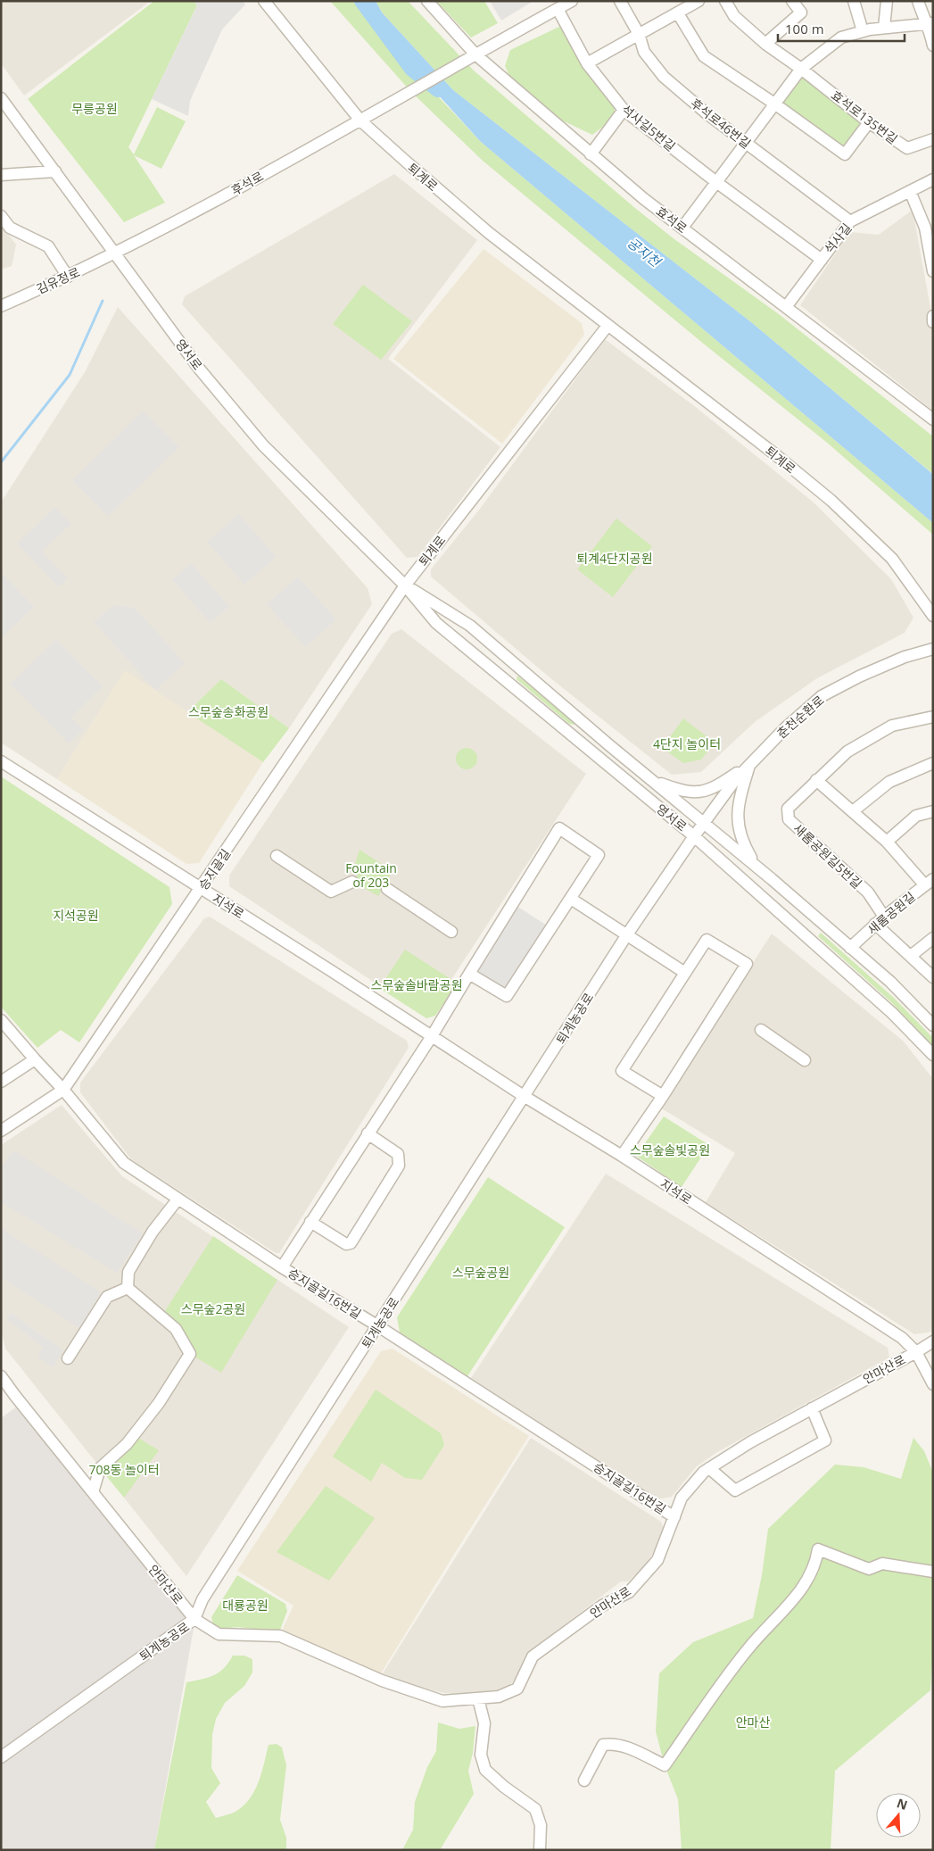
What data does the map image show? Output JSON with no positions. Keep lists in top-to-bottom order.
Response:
{
  "streets": {
    "street": [
      "효석로135번길",
      "후석로46번길",
      "석사길5번길",
      "퇴계로",
      "후석로",
      "효석로",
      "석사길",
      "김유정로",
      "영서로",
      "춘천순환로",
      "새롬공원길5번길",
      "승지골길",
      "지석로",
      "새롬공원길",
      "퇴계농공로",
      "승지골길16번길",
      "안마산로"
    ]
  },
  "crossings": [
    ["후석로46번길", "석사길"],
    ["석사길5번길", "석사길"],
    ["퇴계로", "후석로"],
    ["퇴계로", "영서로"],
    ["퇴계로", "승지골길"],
    ["후석로", "효석로"],
    ["후석로", "김유정로"],
    ["후석로", "영서로"],
    ["효석로", "석사길"],
    ["김유정로", "영서로"],
    ["영서로", "춘천순환로"],
    ["영서로", "승지골길"],
    ["영서로", "새롬공원길"],
    ["영서로", "퇴계농공로"],
    ["춘천순환로", "퇴계농공로"],
    ["새롬공원길5번길", "새롬공원길"],
    ["승지골길", "지석로"],
    ["승지골길", "승지골길16번길"],
    ["지석로", "퇴계농공로"],
    ["지석로", "안마산로"],
    ["퇴계농공로", "승지골길16번길"],
    ["퇴계농공로", "안마산로"],
    ["승지골길16번길", "안마산로"]
  ],
  "water": ["공지천"],
  "parks": [
    "무릉공원",
    "퇴계4단지공원",
    "스무숲송화공원",
    "4단지 놀이터",
    "Fountain of 203",
    "지석공원",
    "스무숲솔바람공원",
    "스무숲솔빛공원",
    "스무숲공원",
    "스무숲2공원",
    "708동 놀이터",
    "대룡공원",
    "안마산"
  ],
  "scale_bar": "100 m",
  "north": "top"
}
